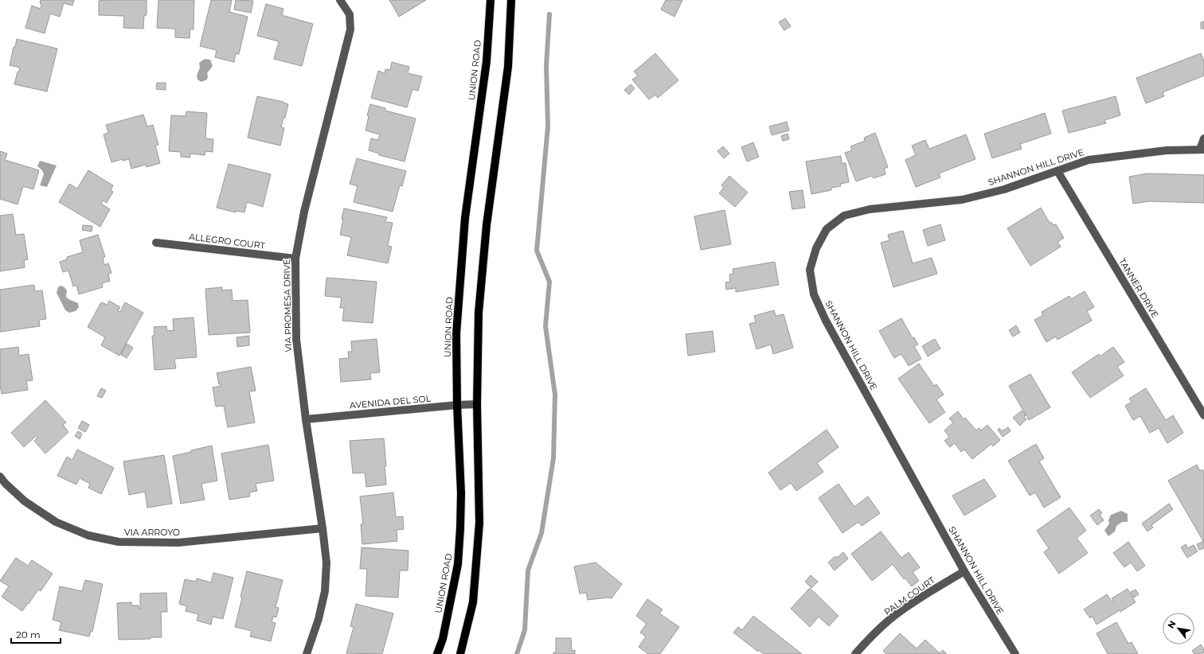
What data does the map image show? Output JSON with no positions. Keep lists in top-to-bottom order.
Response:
{
  "streets": {
    "main road": ["UNION ROAD"],
    "street": [
      "SHANNON HILL DRIVE",
      "ALLEGRO COURT",
      "TANNER DRIVE",
      "VIA PROMESA DRIVE",
      "AVENIDA DEL SOL",
      "VIA ARROYO",
      "PALM COURT"
    ]
  },
  "crossings": [
    ["UNION ROAD", "AVENIDA DEL SOL"],
    ["SHANNON HILL DRIVE", "TANNER DRIVE"],
    ["SHANNON HILL DRIVE", "PALM COURT"],
    ["ALLEGRO COURT", "VIA PROMESA DRIVE"],
    ["VIA PROMESA DRIVE", "AVENIDA DEL SOL"],
    ["VIA PROMESA DRIVE", "VIA ARROYO"]
  ],
  "scale_bar": "20 m",
  "north": "top left"
}
